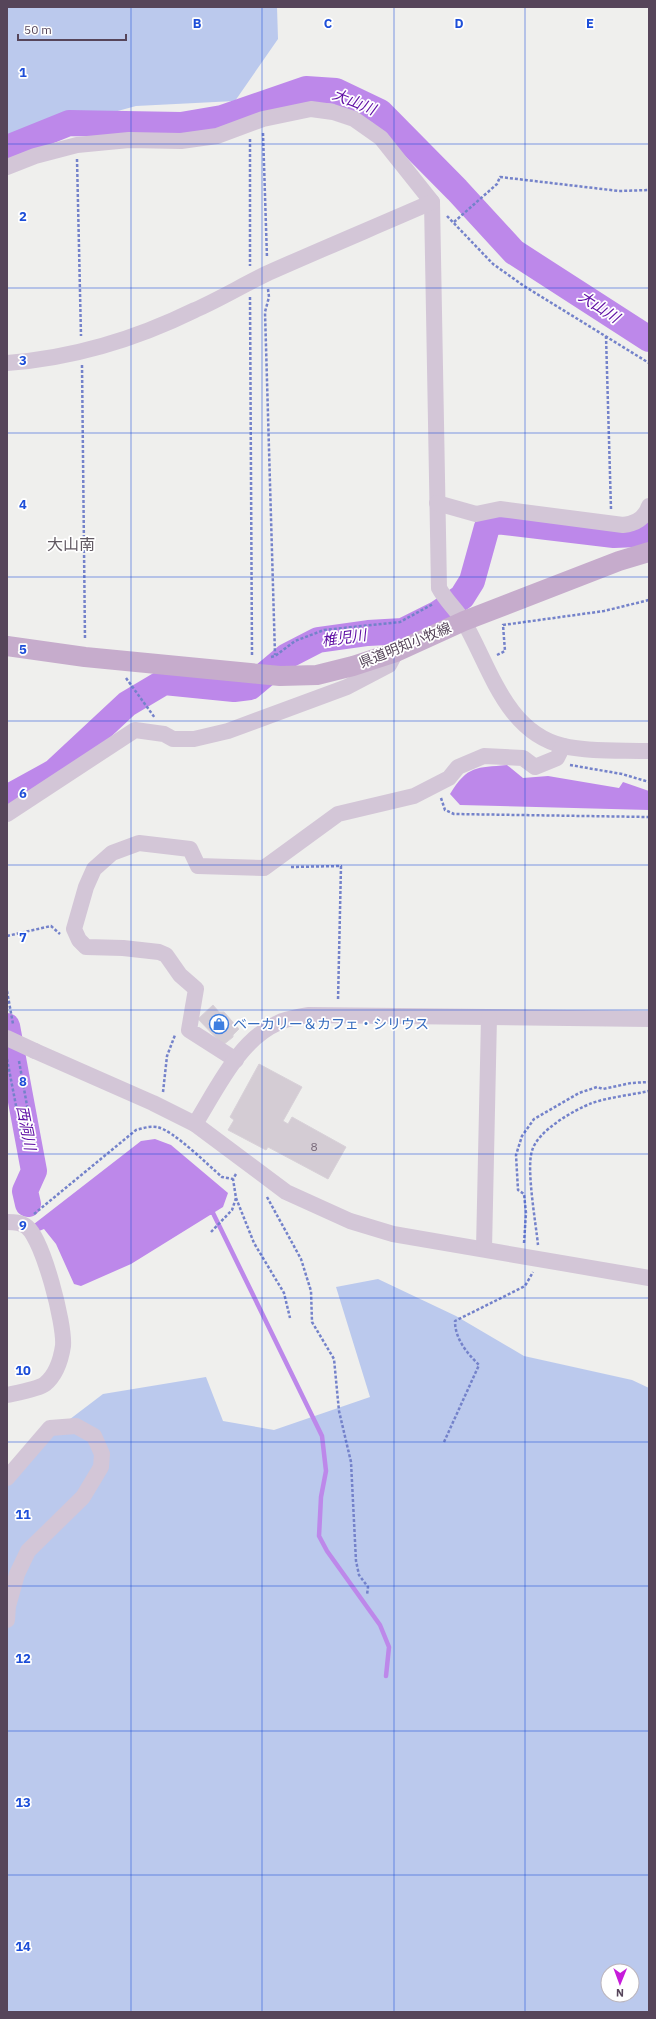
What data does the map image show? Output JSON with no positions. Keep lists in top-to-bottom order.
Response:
{
  "streets": {
    "main road": ["県道明知小牧線"]
  },
  "districts": ["大山南"],
  "water": ["大山川", "椎児川", "西洞川"],
  "places": {
    "shop": ["ベーカリー＆カフェ・シリウス"]
  },
  "house_numbers": ["8"],
  "scale_bar": "50 m",
  "north": "bottom",
  "grid": {
    "columns": [
      "B",
      "C",
      "D",
      "E"
    ],
    "rows": [
      "1",
      "2",
      "3",
      "4",
      "5",
      "6",
      "7",
      "8",
      "9",
      "10",
      "11",
      "12",
      "13",
      "14"
    ]
  }
}
